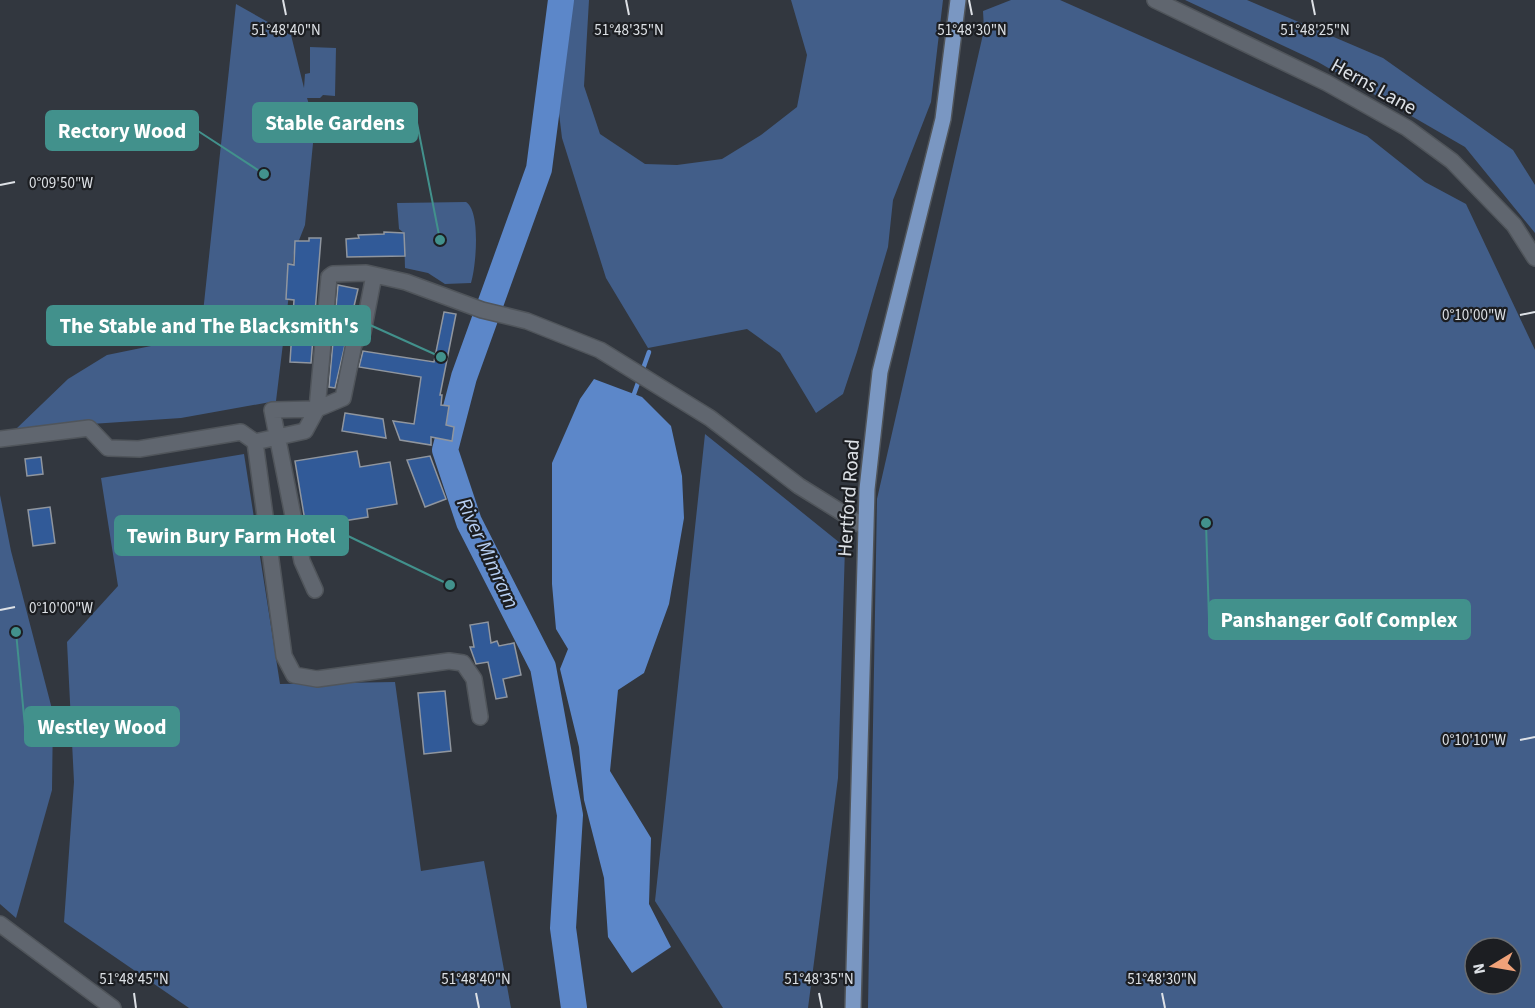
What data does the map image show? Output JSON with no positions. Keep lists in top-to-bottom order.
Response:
{
  "streets": {
    "main road": ["Hertford Road"],
    "street": ["Herns Lane"]
  },
  "water": ["River Mimram"],
  "places": [
    "Rectory Wood",
    "Stable Gardens",
    "The Stable and The Blacksmith's",
    "Panshanger Golf Complex",
    "Tewin Bury Farm Hotel",
    "Westley Wood"
  ],
  "north": "left",
  "coordinates": [
    "51°48'40\"N",
    "51°48'35\"N",
    "51°48'25\"N",
    "51°48'30\"N",
    "0°09'50\"W",
    "0°10'00\"W",
    "0°10'10\"W",
    "51°48'45\"N"
  ]
}
